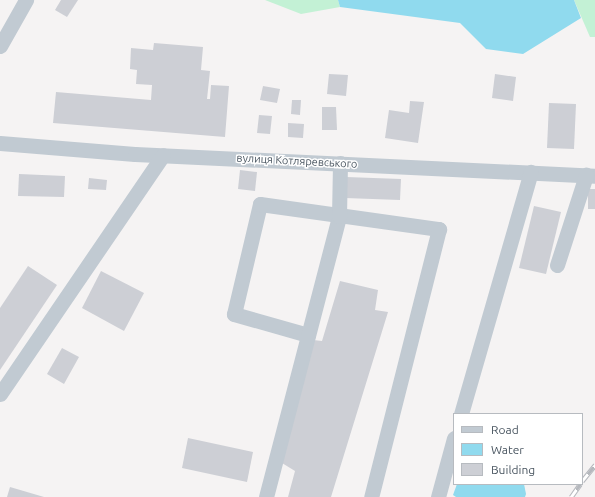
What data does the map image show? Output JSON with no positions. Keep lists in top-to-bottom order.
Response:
{
  "streets": {
    "street": ["вулиця Котляревського"]
  },
  "legend": ["Road", "Water", "Building"]
}
